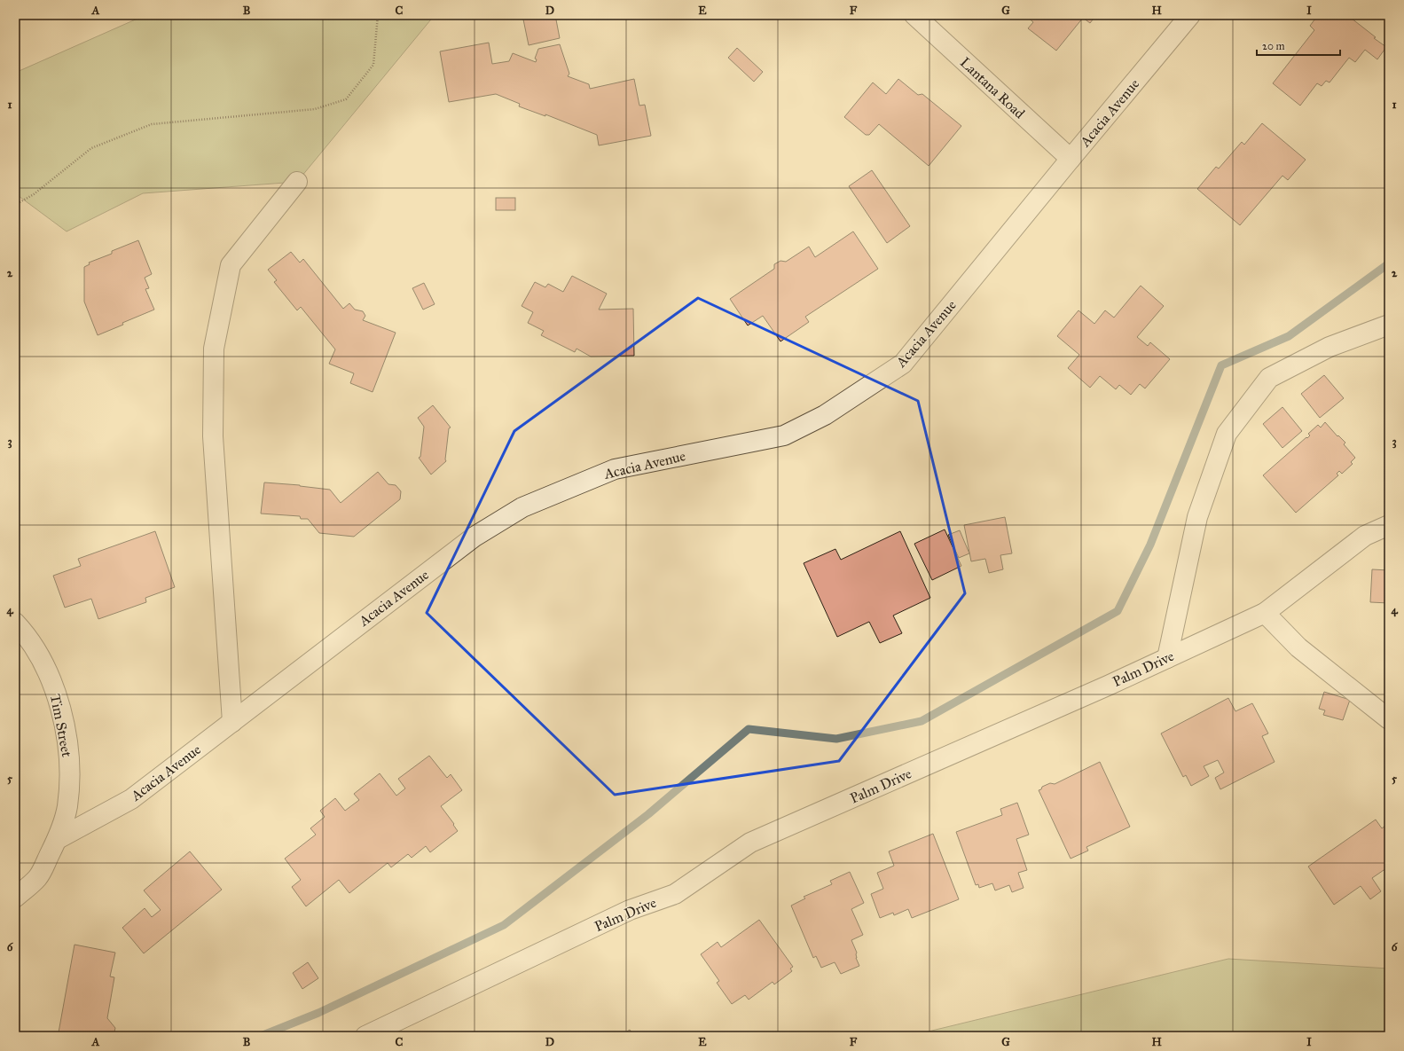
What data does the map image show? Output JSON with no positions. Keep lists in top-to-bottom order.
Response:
{
  "streets": {
    "street": [
      "Lantana Road",
      "Acacia Avenue",
      "Palm Drive",
      "Tim Street"
    ]
  },
  "crossings": [
    ["Lantana Road", "Acacia Avenue"],
    ["Acacia Avenue", "Tim Street"]
  ],
  "scale_bar": "20 m",
  "grid": {
    "columns": [
      "A",
      "B",
      "C",
      "D",
      "E",
      "F",
      "G",
      "H",
      "I"
    ],
    "rows": [
      "1",
      "2",
      "3",
      "4",
      "5",
      "6"
    ]
  }
}
